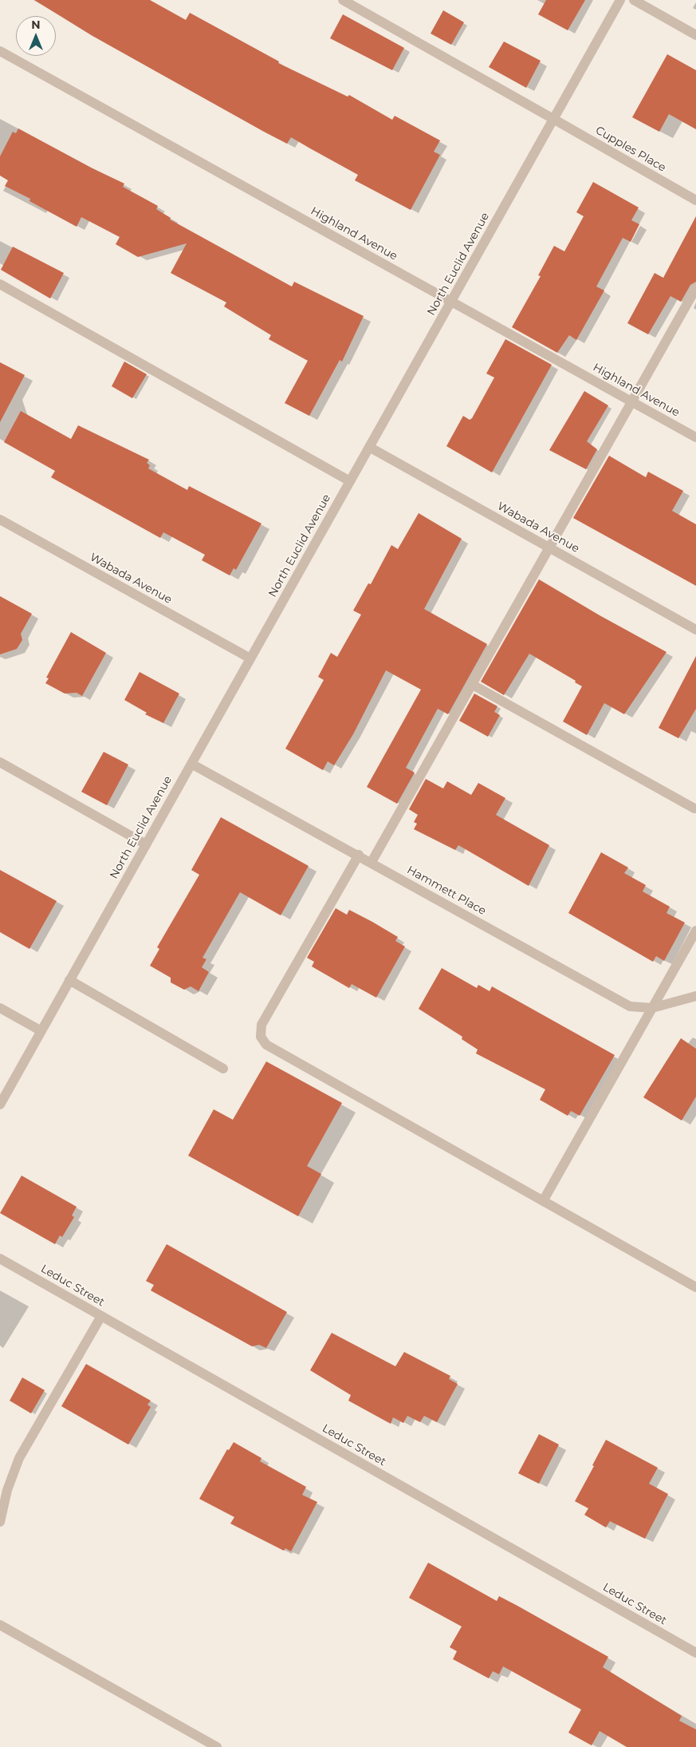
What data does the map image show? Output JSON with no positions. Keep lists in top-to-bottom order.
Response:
{
  "streets": {
    "street": [
      "Cupples Place",
      "Highland Avenue",
      "North Euclid Avenue",
      "Wabada Avenue",
      "Hammett Place",
      "Leduc Street"
    ]
  },
  "crossings": [
    ["Cupples Place", "North Euclid Avenue"],
    ["Highland Avenue", "North Euclid Avenue"],
    ["North Euclid Avenue", "Wabada Avenue"],
    ["North Euclid Avenue", "Hammett Place"]
  ],
  "north": "top"
}
